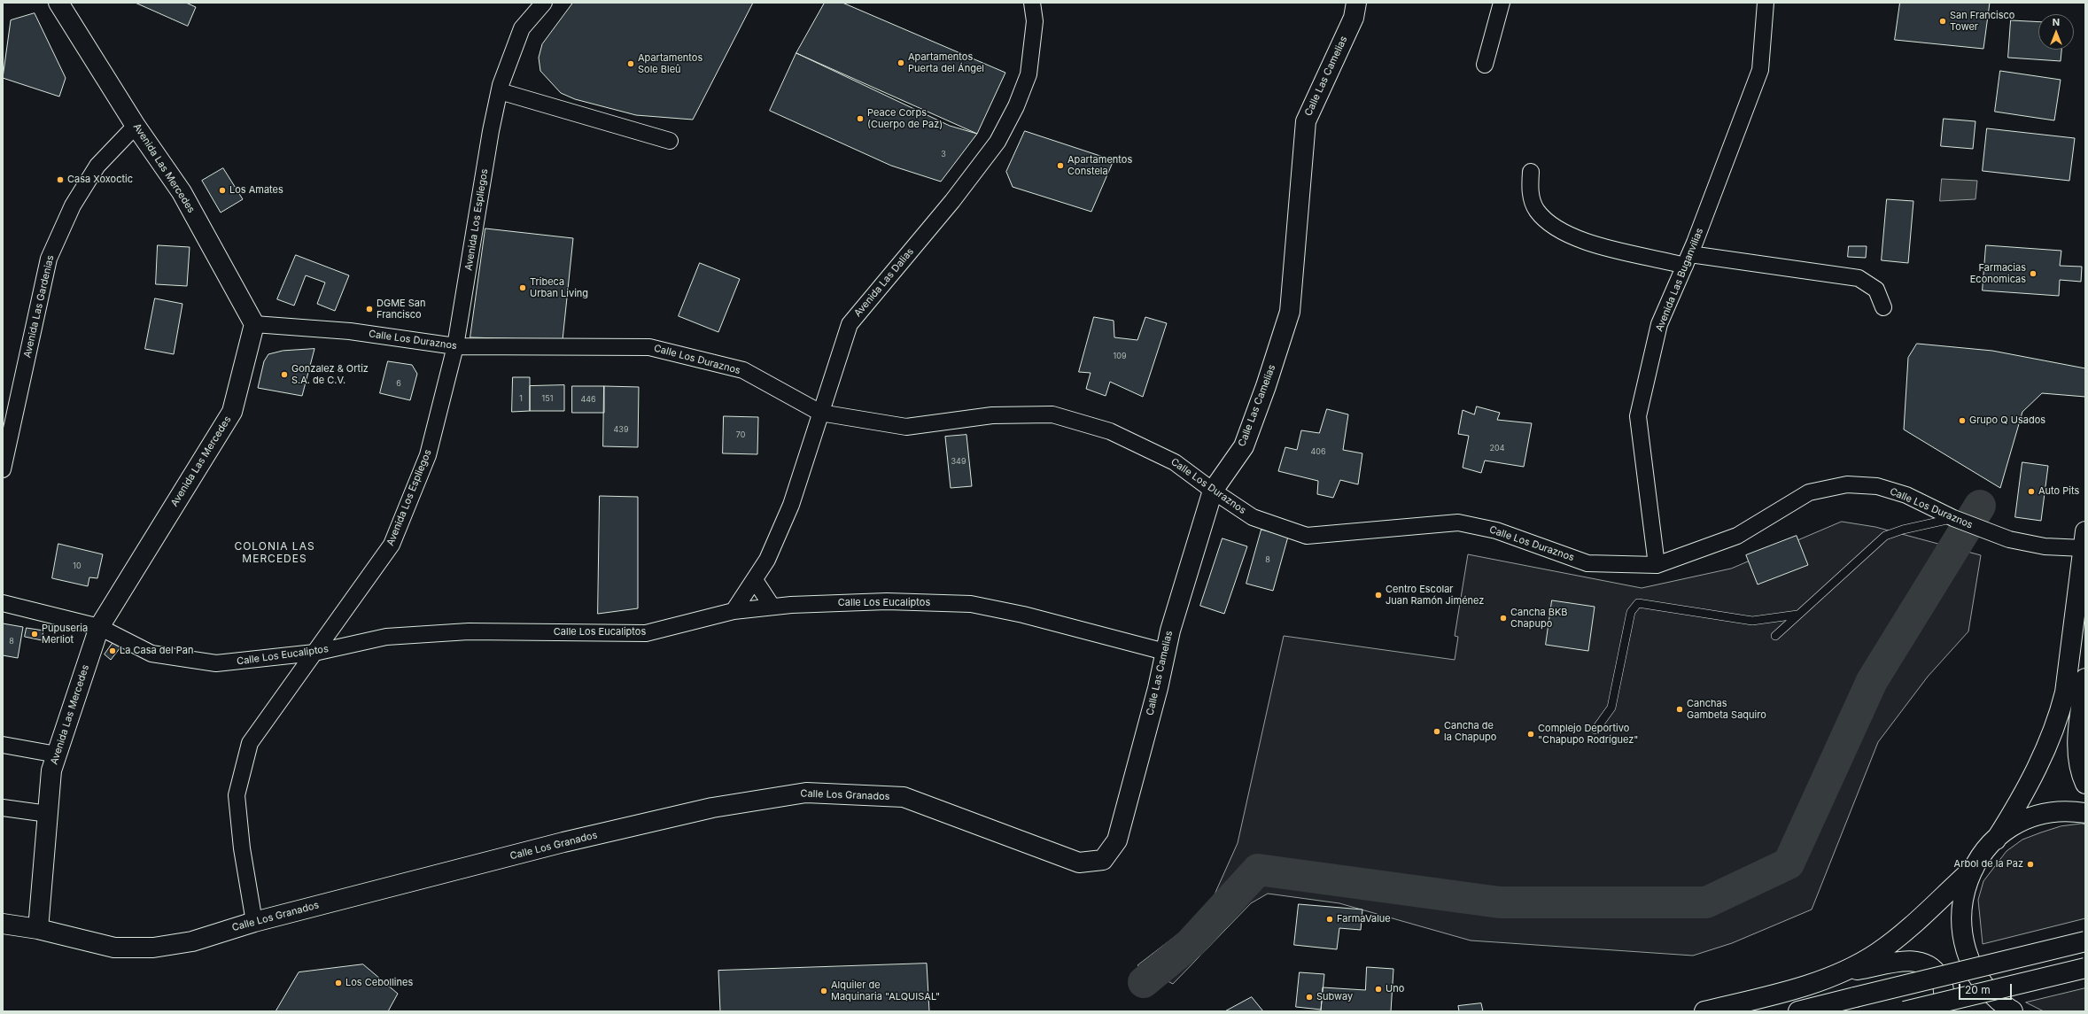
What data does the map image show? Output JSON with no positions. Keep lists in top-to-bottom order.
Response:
{
  "streets": {
    "main road": ["Calle Las Camelias", "Avenida Las Mercedes", "Calle Los Granados"],
    "street": [
      "Avenida Los Espliegos",
      "Avenida Las Buganvilias",
      "Avenida Las Dalias",
      "Avenida Las Gardenias",
      "Calle Los Duraznos",
      "Calle Los Eucaliptos"
    ]
  },
  "crossings": [
    ["Calle Las Camelias", "Calle Los Duraznos"],
    ["Calle Las Camelias", "Calle Los Eucaliptos"],
    ["Calle Las Camelias", "Calle Los Granados"],
    ["Avenida Las Mercedes", "Avenida Las Gardenias"],
    ["Avenida Las Mercedes", "Calle Los Duraznos"],
    ["Avenida Las Mercedes", "Calle Los Eucaliptos"],
    ["Avenida Las Mercedes", "Calle Los Granados"],
    ["Avenida Los Espliegos", "Calle Los Duraznos"],
    ["Avenida Los Espliegos", "Calle Los Eucaliptos"],
    ["Avenida Los Espliegos", "Calle Los Granados"],
    ["Avenida Las Buganvilias", "Calle Los Duraznos"],
    ["Avenida Las Dalias", "Calle Los Duraznos"],
    ["Avenida Las Dalias", "Calle Los Eucaliptos"]
  ],
  "districts": ["COLONIA LAS MERCEDES"],
  "places": [
    "San Francisco Tower",
    "Apartamentos Puerta del Ángel",
    "Apartamentos Sole Bleû",
    "Peace Corps (Cuerpo de Paz)",
    "Apartamentos Constela",
    "Casa Xoxoctic",
    "Los Amates",
    "Farmacias Economicas",
    "Tribeca Urban Living",
    "DGME San Francisco",
    "Gonzalez & Ortiz S.A. de C.V.",
    "Grupo Q Usados",
    "Auto Pits",
    "Centro Escolar Juan Ramón Jiménez",
    "Cancha BKB Chapupo",
    "Pupuseria Merliot",
    "La Casa del Pan",
    "Canchas Gambeta Saquiro",
    "Cancha de la Chapupo",
    "Complejo Deportivo \"Chapupo Rodríguez\"",
    "Arbol de la Paz",
    "FarmaValue",
    "Los Cebollines",
    "Uno",
    "Alquiler de Maquinaria \"ALQUISAL\"",
    "Subway"
  ],
  "house_numbers": [
    "3",
    "109",
    "6",
    "1",
    "151",
    "446",
    "439",
    "70",
    "204",
    "406",
    "349",
    "8",
    "10",
    "8"
  ],
  "scale_bar": "20 m",
  "north": "top"
}
